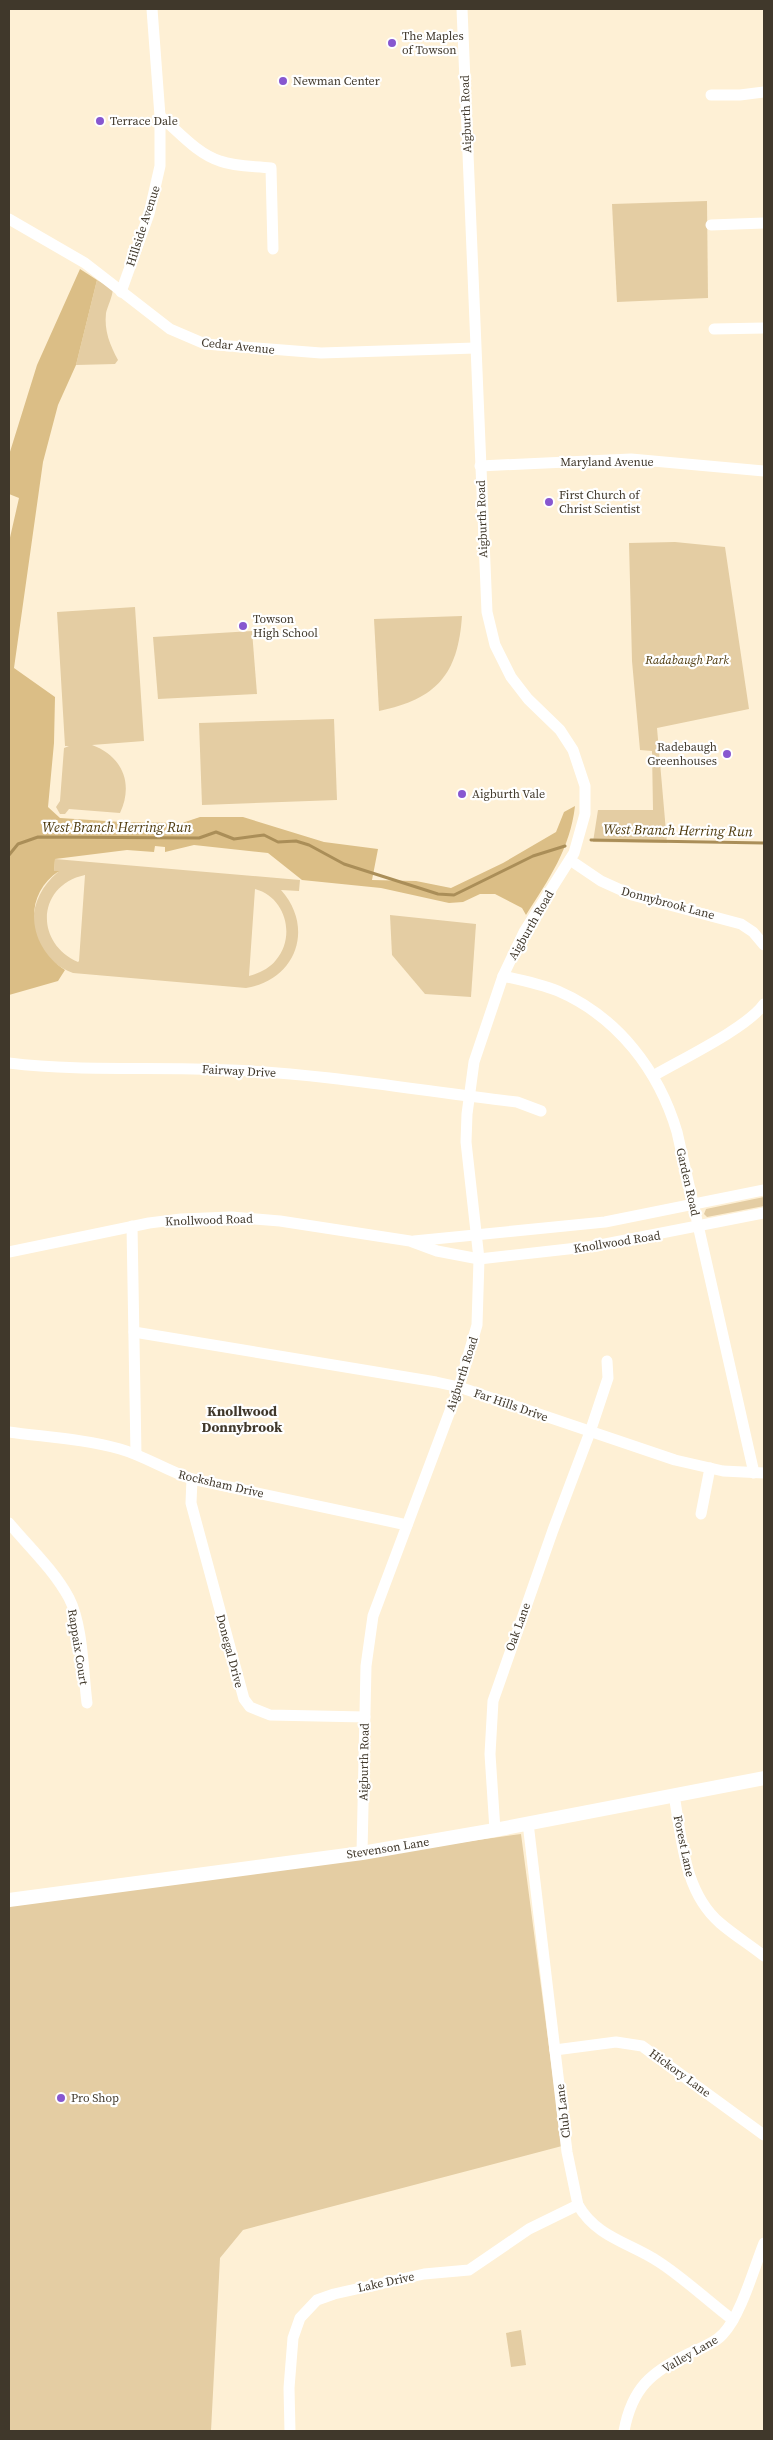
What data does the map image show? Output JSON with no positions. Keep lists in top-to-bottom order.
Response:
{
  "streets": {
    "street": [
      "Aigburth Road",
      "Hillside Avenue",
      "Cedar Avenue",
      "Maryland Avenue",
      "Donnybrook Lane",
      "Fairway Drive",
      "Garden Road",
      "Knollwood Road",
      "Far Hills Drive",
      "Rocksham Drive",
      "Oak Lane",
      "Rappaix Court",
      "Donegal Drive",
      "Forest Lane",
      "Stevenson Lane",
      "Hickory Lane",
      "Club Lane",
      "Lake Drive",
      "Valley Lane"
    ]
  },
  "crossings": [
    ["Aigburth Road", "Cedar Avenue"],
    ["Aigburth Road", "Maryland Avenue"],
    ["Aigburth Road", "Donnybrook Lane"],
    ["Aigburth Road", "Fairway Drive"],
    ["Aigburth Road", "Garden Road"],
    ["Aigburth Road", "Knollwood Road"],
    ["Aigburth Road", "Far Hills Drive"],
    ["Aigburth Road", "Rocksham Drive"],
    ["Aigburth Road", "Donegal Drive"],
    ["Aigburth Road", "Stevenson Lane"],
    ["Hillside Avenue", "Cedar Avenue"],
    ["Garden Road", "Knollwood Road"],
    ["Garden Road", "Far Hills Drive"],
    ["Far Hills Drive", "Oak Lane"],
    ["Rocksham Drive", "Donegal Drive"],
    ["Oak Lane", "Stevenson Lane"],
    ["Forest Lane", "Stevenson Lane"],
    ["Stevenson Lane", "Club Lane"],
    ["Hickory Lane", "Club Lane"],
    ["Club Lane", "Lake Drive"],
    ["Club Lane", "Valley Lane"]
  ],
  "districts": ["Knollwood Donnybrook"],
  "water": ["West Branch Herring Run"],
  "parks": ["Radabaugh Park"],
  "places": [
    "The Maples of Towson",
    "Newman Center",
    "Terrace Dale",
    "First Church of Christ Scientist",
    "Towson High School",
    "Radebaugh Greenhouses",
    "Aigburth Vale",
    "Pro Shop"
  ]
}
